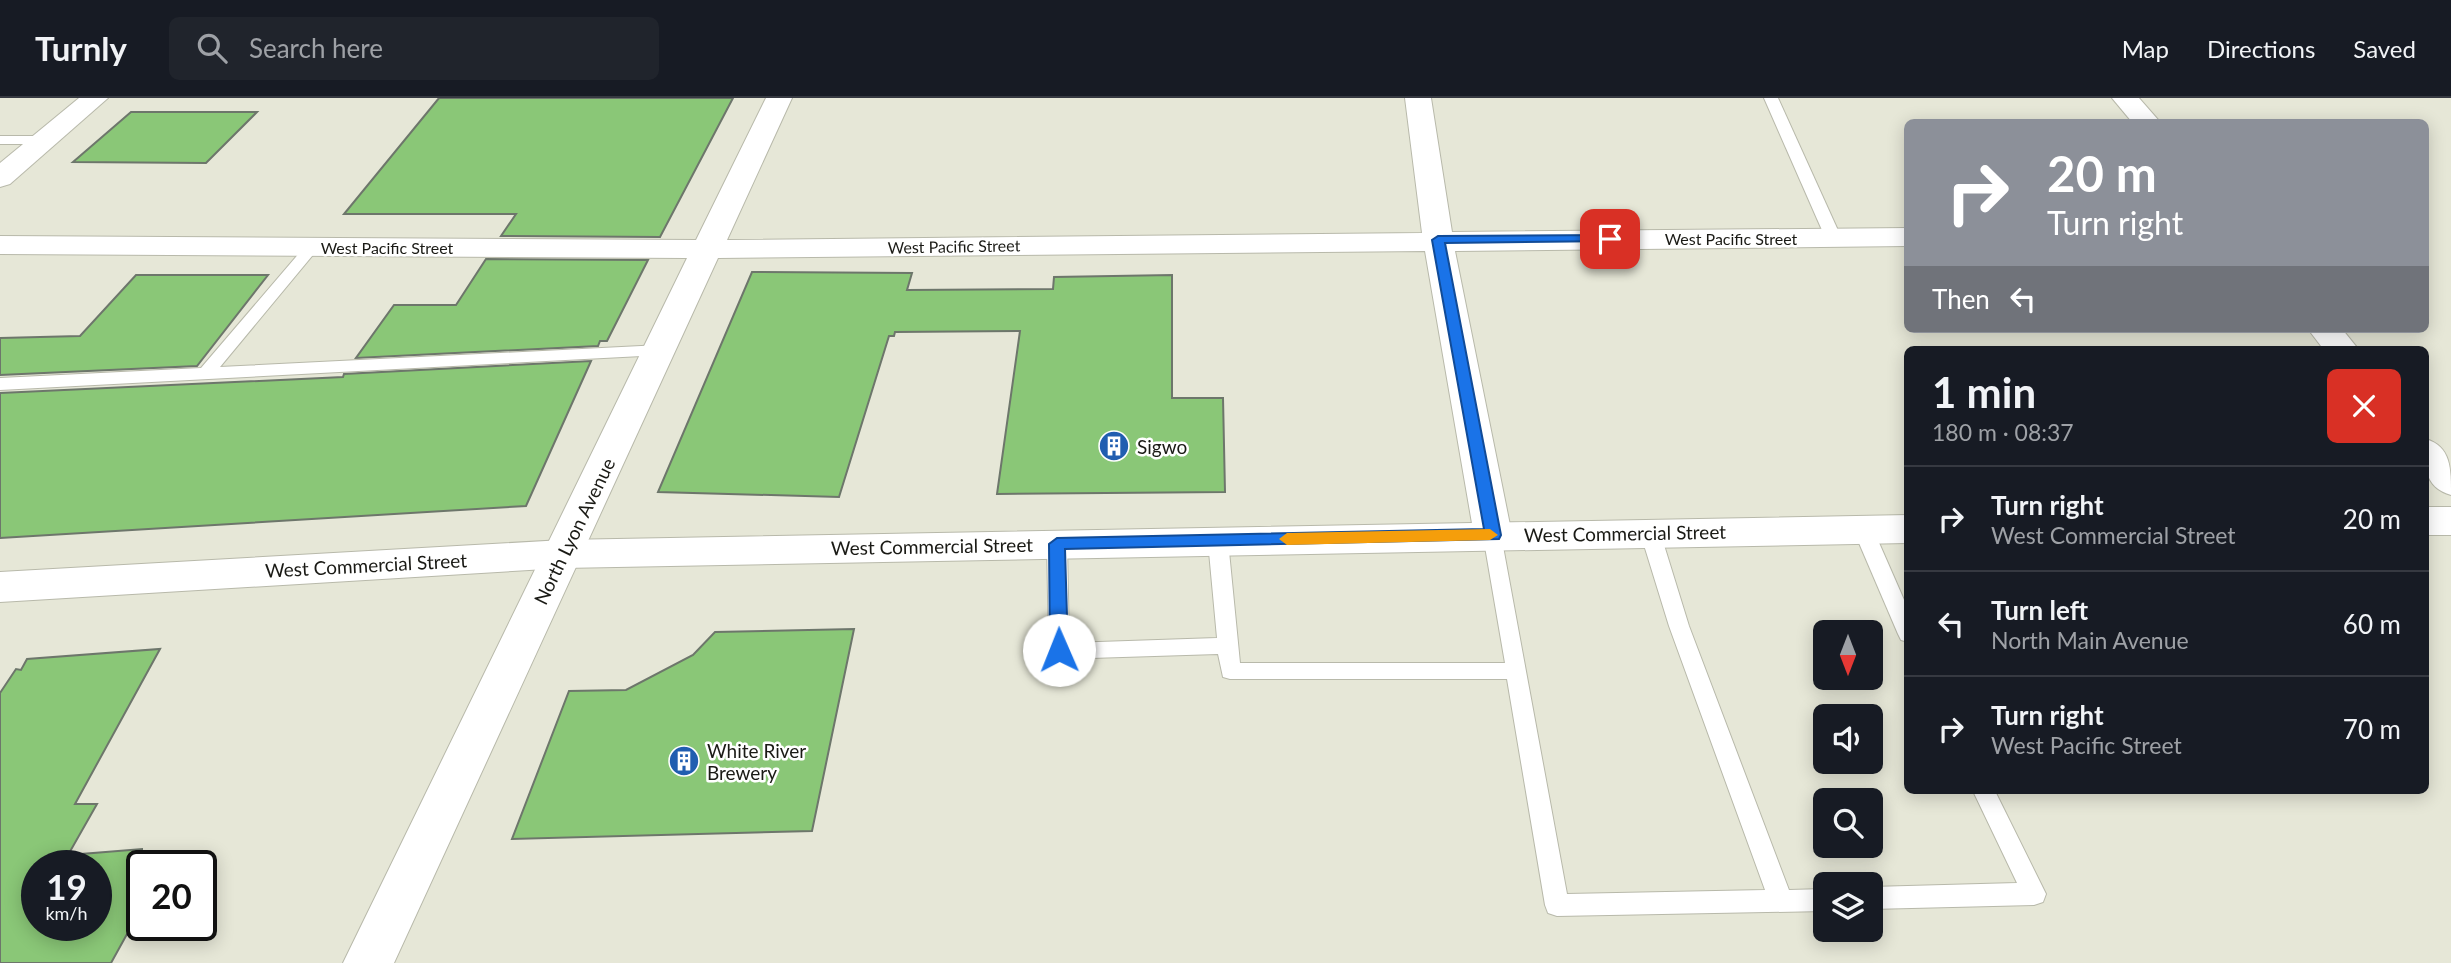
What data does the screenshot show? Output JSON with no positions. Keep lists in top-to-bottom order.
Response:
{
  "streets": {
    "street": ["West Pacific Street", "North Lyon Avenue", "West Commercial Street"]
  },
  "crossings": [
    ["West Pacific Street", "North Lyon Avenue"],
    ["North Lyon Avenue", "West Commercial Street"]
  ],
  "places": {
    "building": ["Sigwo", "White River Brewery"]
  },
  "north": "bottom",
  "page": {
    "header": "Turnly",
    "search": "Search here",
    "nav": ["Map", "Directions", "Saved"],
    "turn": ["20 m", "Turn right"],
    "then": "Then",
    "heading": ["1 min", "180 m · 08:37"],
    "list": [
      {
        "name": "Turn right",
        "note": "West Commercial Street",
        "value": "20 m"
      },
      {
        "name": "Turn left",
        "note": "North Main Avenue",
        "value": "60 m"
      },
      {
        "name": "Turn right",
        "note": "West Pacific Street",
        "value": "70 m"
      }
    ],
    "speed": "19 km/h",
    "limit": "20"
  }
}
